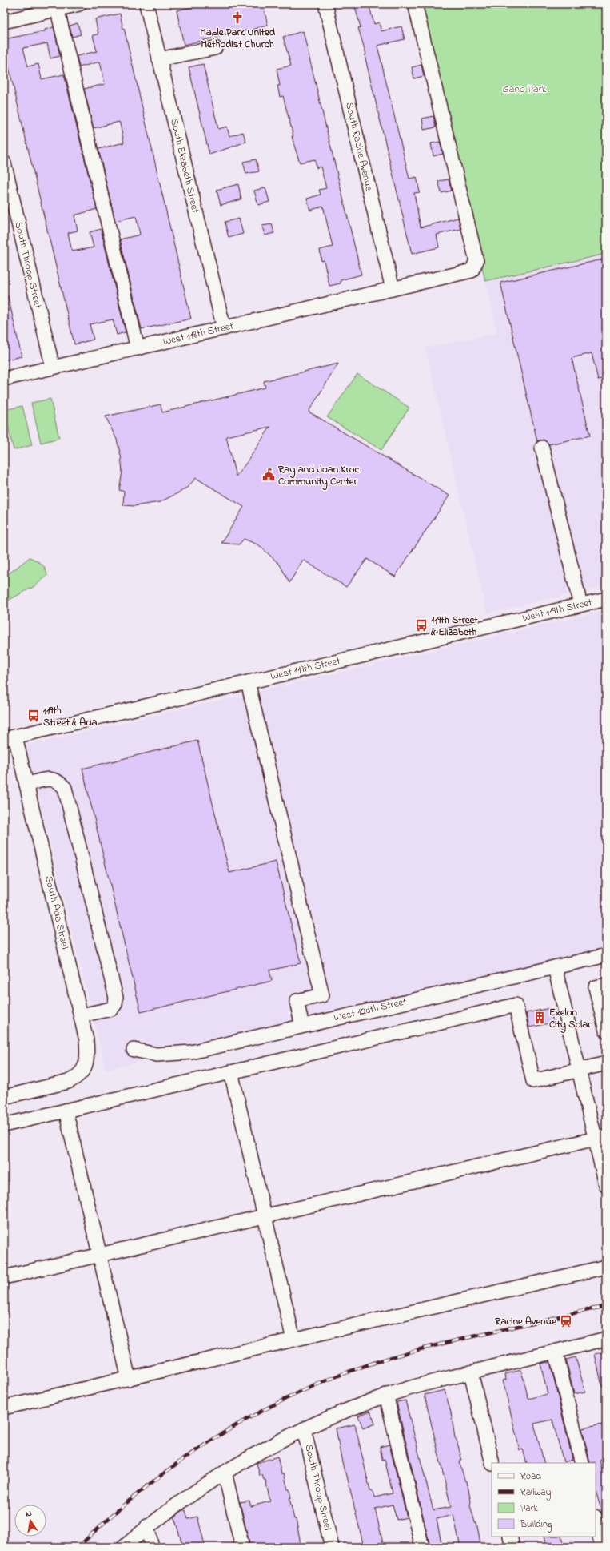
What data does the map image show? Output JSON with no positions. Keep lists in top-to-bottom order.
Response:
{
  "streets": {
    "street": [
      "South Racine Avenue",
      "South Elizabeth Street",
      "South Throop Street",
      "West 118th Street",
      "West 119th Street",
      "South Ada Street",
      "West 120th Street"
    ]
  },
  "crossings": [
    ["South Racine Avenue", "West 118th Street"],
    ["South Elizabeth Street", "West 118th Street"],
    ["South Throop Street", "West 118th Street"],
    ["West 119th Street", "South Ada Street"]
  ],
  "parks": ["Gano Park"],
  "places": {
    "church": ["Maple Park United Methodist Church"],
    "public building": ["Ray and Joan Kroc Community Center"],
    "bus stop": ["119th Street & Elizabeth", "119th Street & Ada"],
    "building": ["Exelon City Solar"],
    "station": ["Racine Avenue"]
  },
  "legend": [
    "Road",
    "Railway",
    "Park",
    "Building"
  ],
  "north": "top"
}
